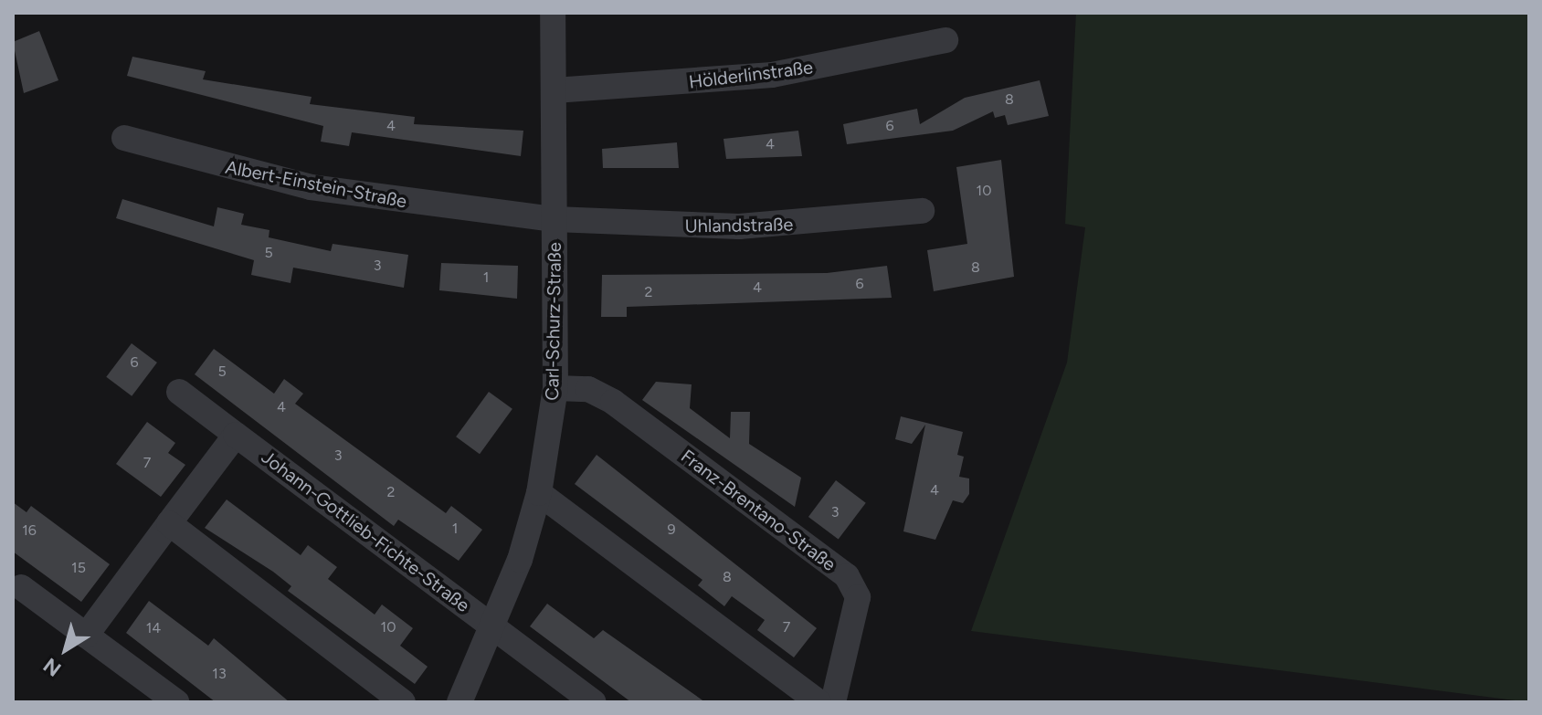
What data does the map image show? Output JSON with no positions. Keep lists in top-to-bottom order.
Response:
{
  "streets": {
    "street": [
      "Hölderlinstraße",
      "Albert-Einstein-Straße",
      "Uhlandstraße",
      "Carl-Schurz-Straße",
      "Franz-Brentano-Straße",
      "Johann-Gottlieb-Fichte-Straße"
    ]
  },
  "crossings": [
    ["Hölderlinstraße", "Carl-Schurz-Straße"],
    ["Albert-Einstein-Straße", "Uhlandstraße"],
    ["Albert-Einstein-Straße", "Carl-Schurz-Straße"],
    ["Uhlandstraße", "Carl-Schurz-Straße"],
    ["Carl-Schurz-Straße", "Franz-Brentano-Straße"],
    ["Carl-Schurz-Straße", "Johann-Gottlieb-Fichte-Straße"]
  ],
  "house_numbers": [
    "8",
    "4",
    "6",
    "4",
    "10",
    "5",
    "3",
    "8",
    "1",
    "6",
    "4",
    "2",
    "6",
    "5",
    "4",
    "3",
    "7",
    "4",
    "2",
    "3",
    "1",
    "9",
    "16",
    "15",
    "8",
    "10",
    "7",
    "14",
    "13"
  ],
  "north": "bottom left"
}
